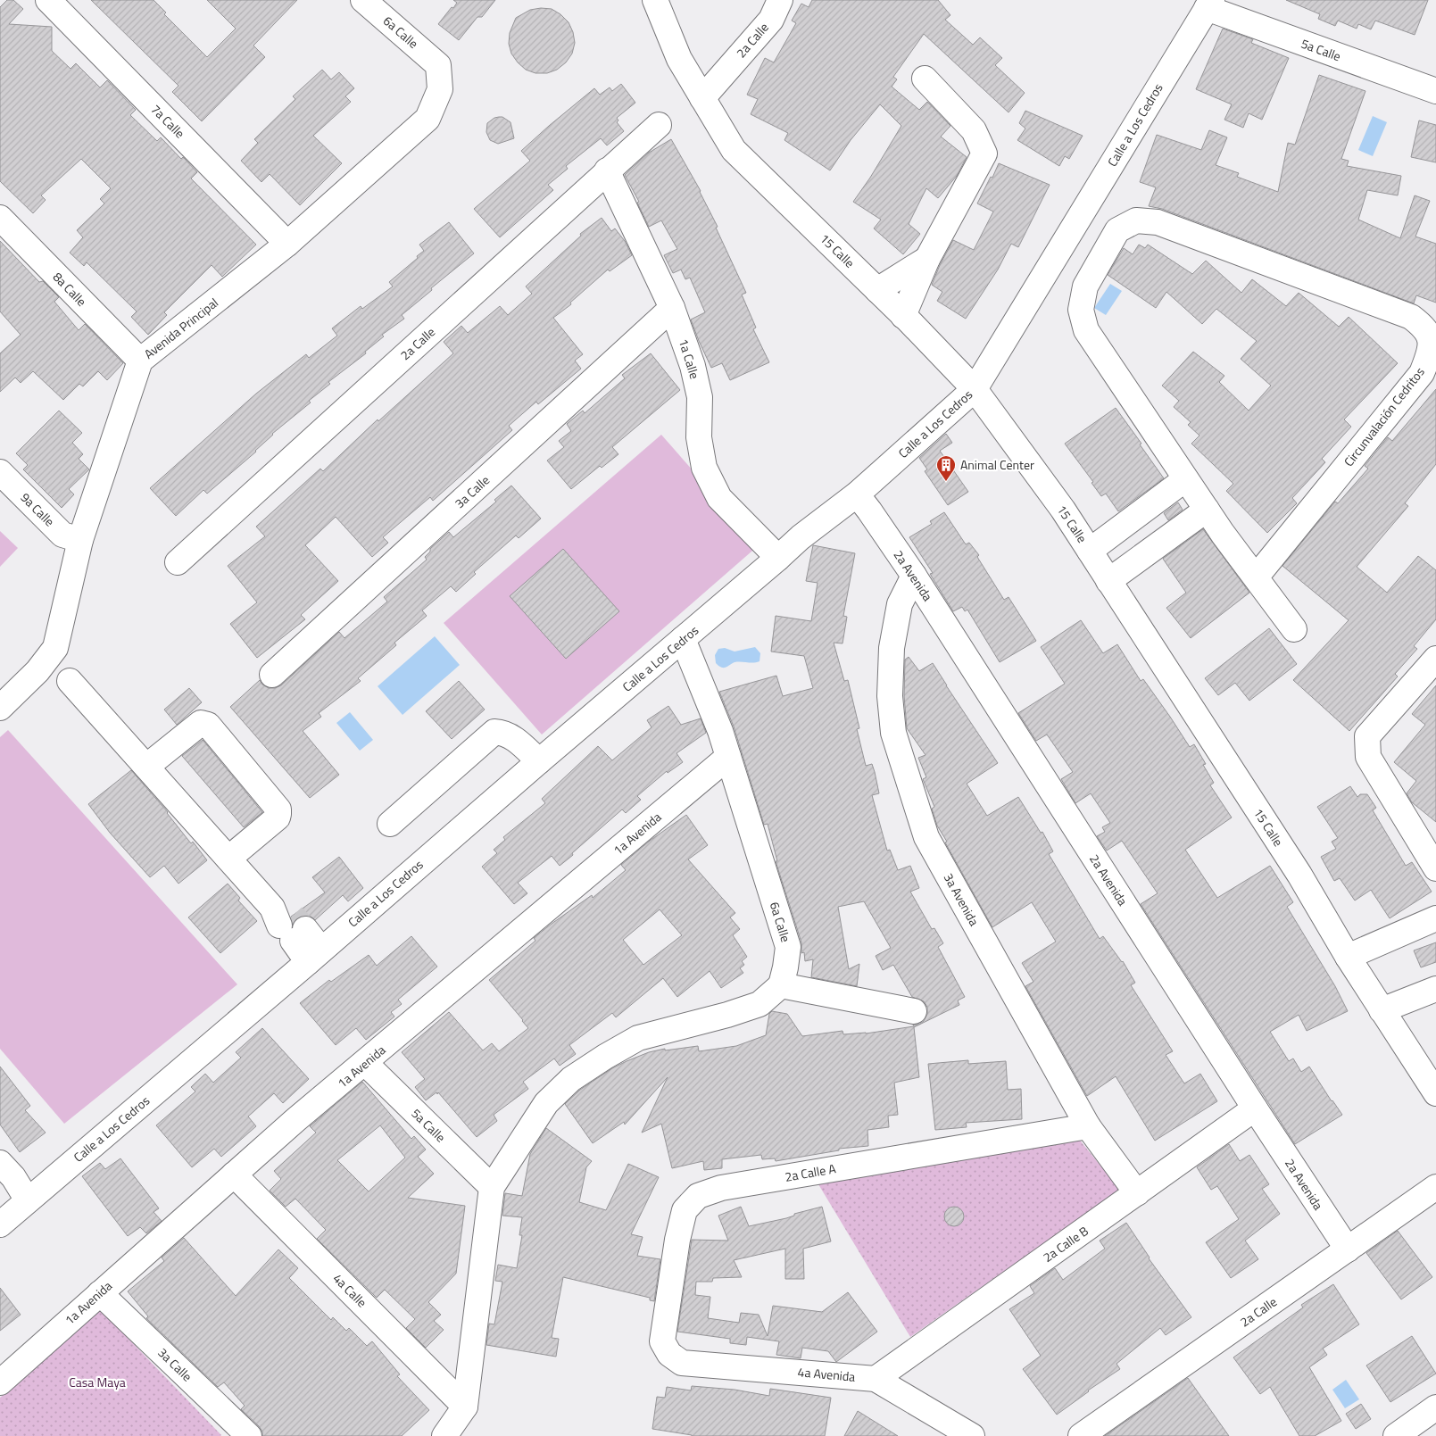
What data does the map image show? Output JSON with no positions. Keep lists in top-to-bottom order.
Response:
{
  "streets": {
    "street": [
      "6a Calle",
      "2a Calle",
      "5a Calle",
      "7a Calle",
      "Calle a Los Cedros",
      "15 Calle",
      "8a Calle",
      "Avenida Principal",
      "1a Calle",
      "Circunvalación Cedritos",
      "3a Calle",
      "9a Calle",
      "2a Avenida",
      "1a Avenida",
      "3a Avenida",
      "2a Calle A",
      "2a Calle B",
      "4a Calle",
      "4a Avenida"
    ]
  },
  "crossings": [
    ["6a Calle", "Calle a Los Cedros"],
    ["6a Calle", "Avenida Principal"],
    ["6a Calle", "1a Avenida"],
    ["2a Calle", "15 Calle"],
    ["2a Calle", "1a Calle"],
    ["2a Calle", "2a Avenida"],
    ["5a Calle", "Calle a Los Cedros"],
    ["5a Calle", "1a Avenida"],
    ["7a Calle", "Avenida Principal"],
    ["Calle a Los Cedros", "15 Calle"],
    ["Calle a Los Cedros", "1a Calle"],
    ["Calle a Los Cedros", "2a Avenida"],
    ["8a Calle", "Avenida Principal"],
    ["Avenida Principal", "9a Calle"],
    ["1a Calle", "3a Calle"],
    ["3a Calle", "1a Avenida"],
    ["2a Avenida", "3a Avenida"],
    ["2a Avenida", "2a Calle B"],
    ["1a Avenida", "4a Calle"],
    ["3a Avenida", "2a Calle A"],
    ["3a Avenida", "2a Calle B"],
    ["2a Calle A", "4a Avenida"],
    ["2a Calle B", "4a Avenida"]
  ],
  "parks": ["Casa Maya"],
  "places": {
    "building": ["Animal Center"]
  }
}
